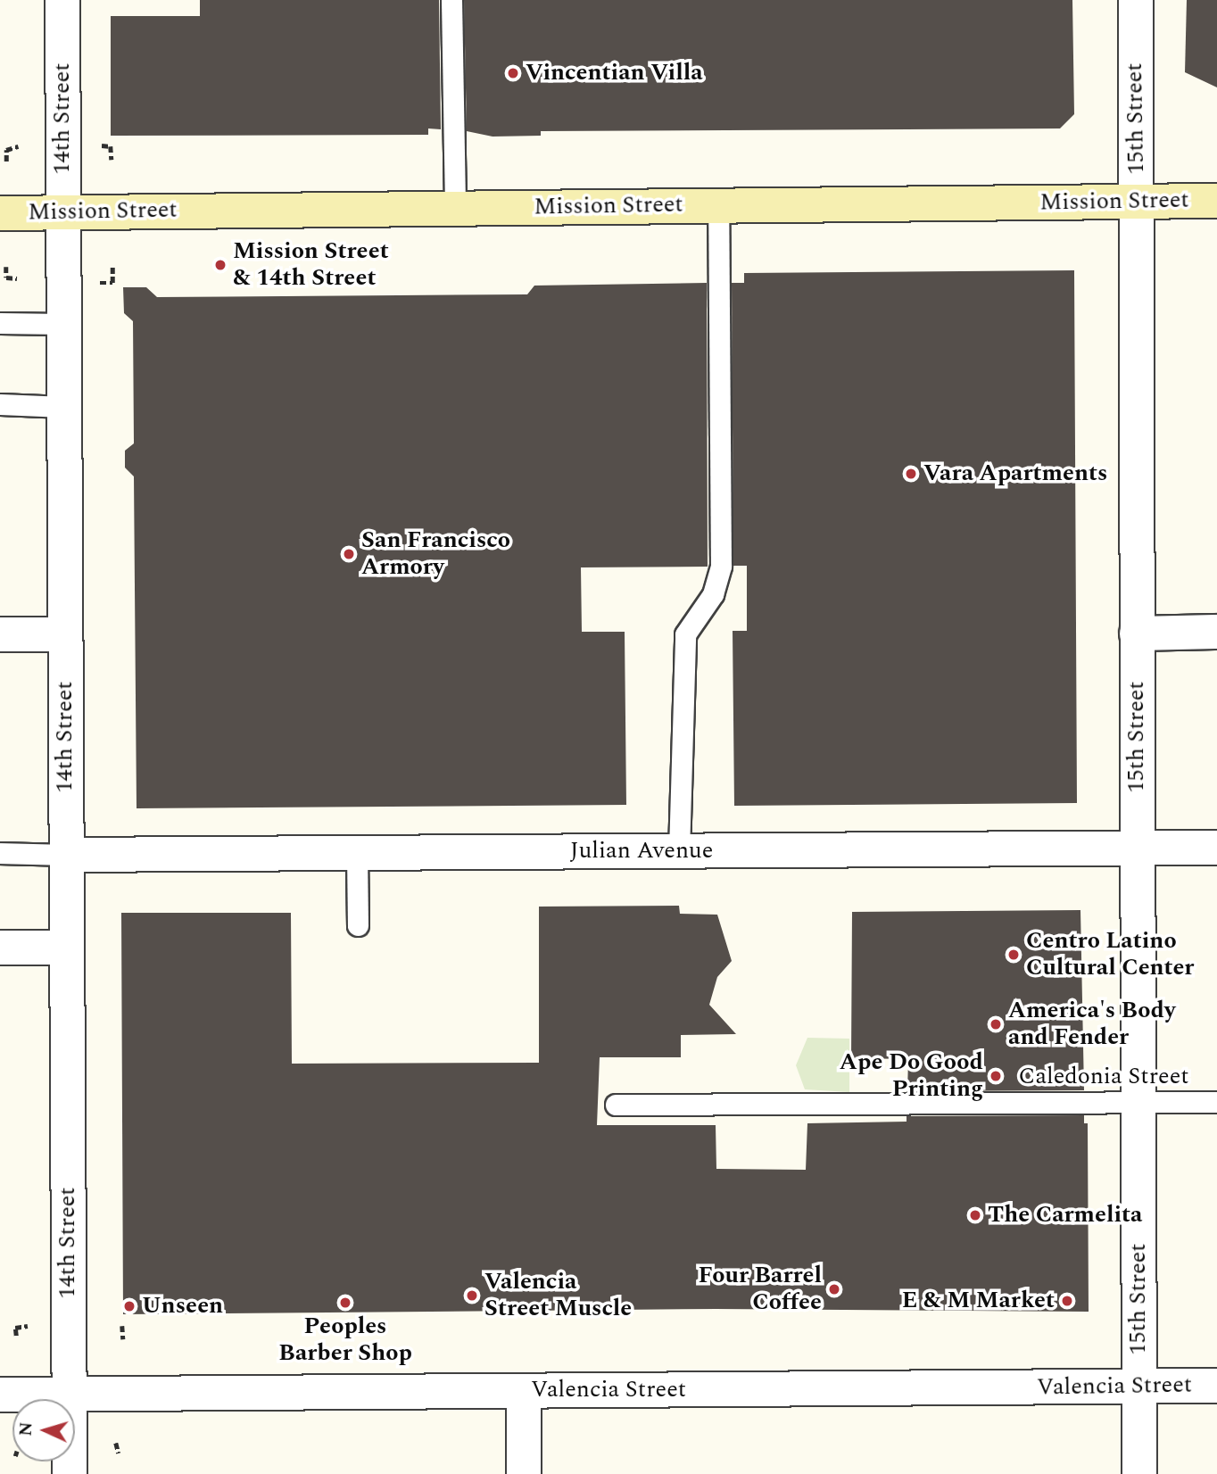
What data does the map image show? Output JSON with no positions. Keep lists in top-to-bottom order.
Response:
{
  "streets": {
    "main road": ["Mission Street"],
    "street": [
      "14th Street",
      "15th Street",
      "Julian Avenue",
      "Valencia Street"
    ],
    "lane": ["Caledonia Street"]
  },
  "crossings": [
    ["14th Street", "Mission Street"],
    ["14th Street", "Julian Avenue"],
    ["14th Street", "Valencia Street"],
    ["15th Street", "Mission Street"],
    ["15th Street", "Julian Avenue"],
    ["15th Street", "Caledonia Street"],
    ["15th Street", "Valencia Street"]
  ],
  "places": [
    "Vincentian Villa",
    "Mission Street & 14th Street",
    "Vara Apartments",
    "San Francisco Armory",
    "Centro Latino Cultural Center",
    "America's Body and Fender",
    "Ape Do Good Printing",
    "The Carmelita",
    "Four Barrel Coffee",
    "Valencia Street Muscle",
    "E & M Market",
    "Peoples Barber Shop",
    "Unseen"
  ],
  "north": "left"
}
